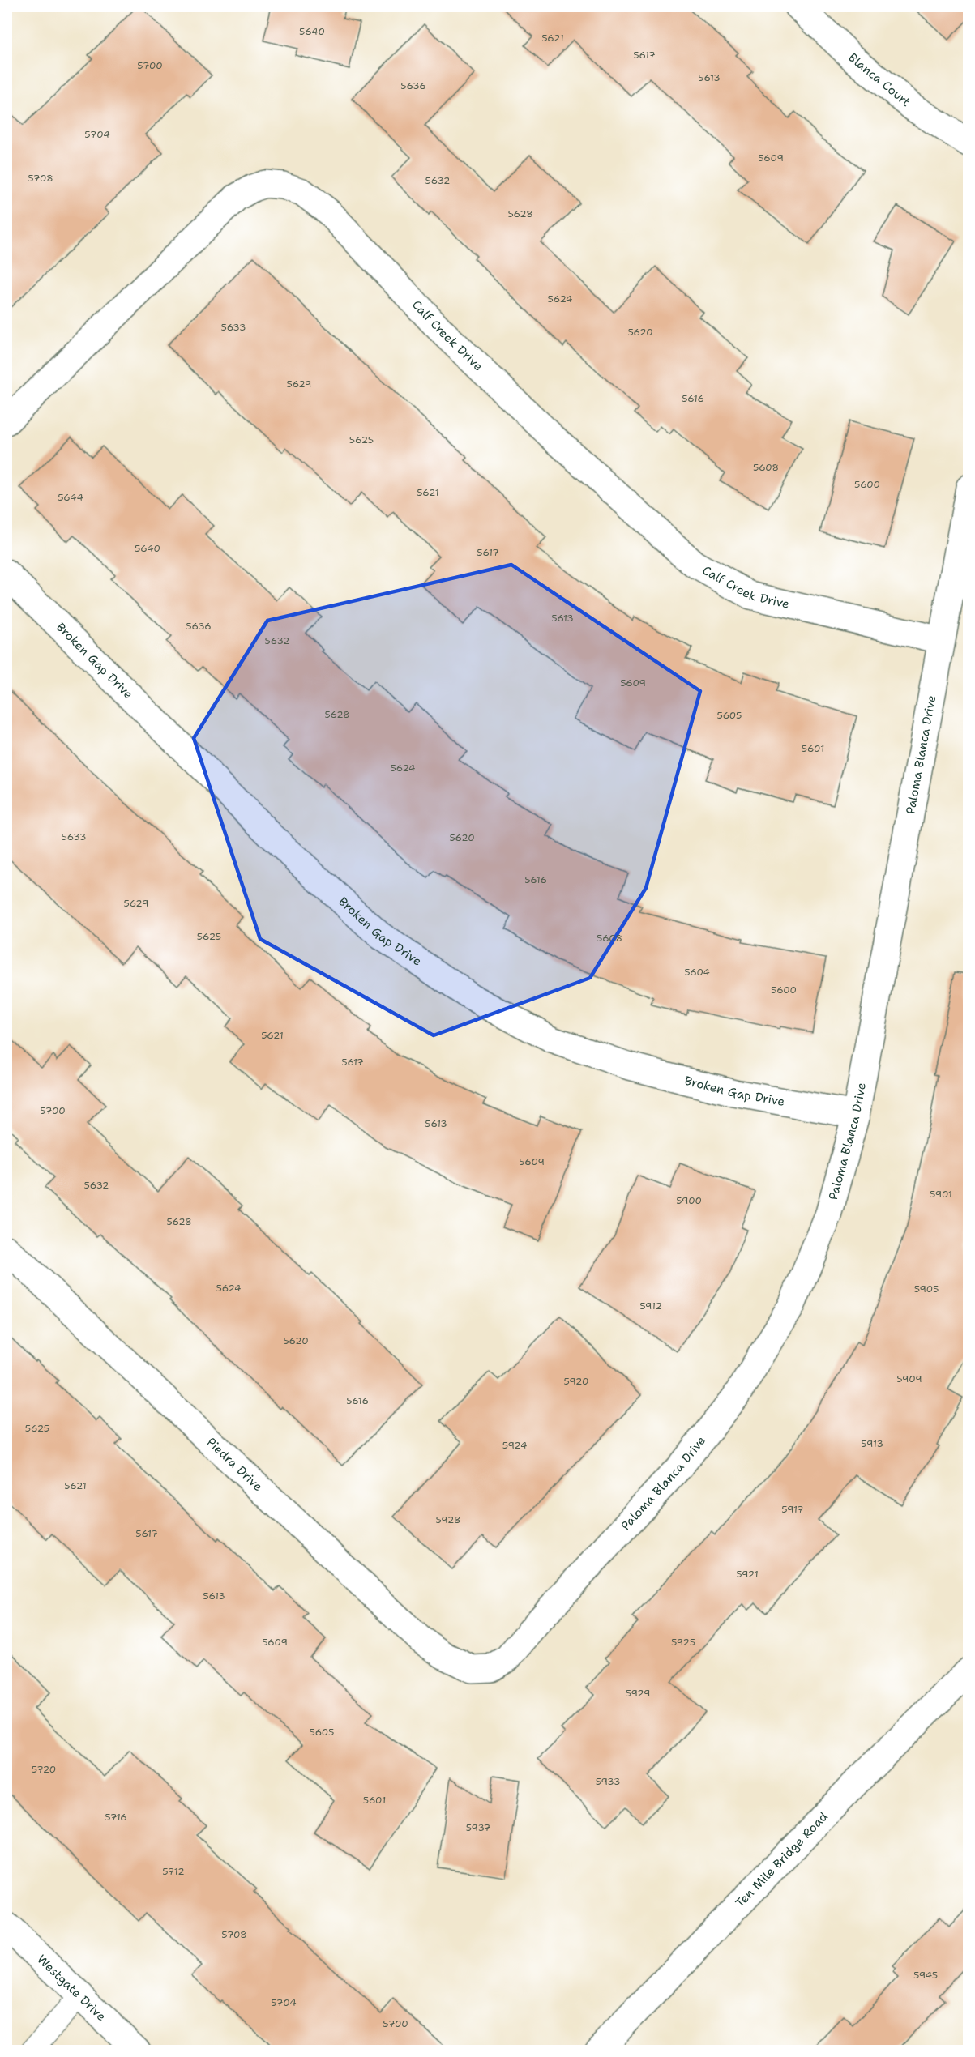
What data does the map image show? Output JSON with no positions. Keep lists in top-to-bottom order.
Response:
{
  "streets": {
    "street": [
      "Blanca Court",
      "Calf Creek Drive",
      "Broken Gap Drive",
      "Paloma Blanca Drive",
      "Piedra Drive",
      "Ten Mile Bridge Road",
      "Westgate Drive"
    ]
  },
  "crossings": [
    ["Calf Creek Drive", "Paloma Blanca Drive"],
    ["Broken Gap Drive", "Paloma Blanca Drive"],
    ["Paloma Blanca Drive", "Piedra Drive"]
  ],
  "house_numbers": [
    "5640",
    "5621",
    "5617",
    "5700",
    "5613",
    "5636",
    "5704",
    "5609",
    "5708",
    "5632",
    "5628",
    "5624",
    "5633",
    "5620",
    "5629",
    "5616",
    "5625",
    "5608",
    "5600",
    "5621",
    "5644",
    "5640",
    "5617",
    "5613",
    "5636",
    "5632",
    "5609",
    "5628",
    "5605",
    "5601",
    "5624",
    "5633",
    "5620",
    "5616",
    "5629",
    "5625",
    "5608",
    "5604",
    "5600",
    "5621",
    "5617",
    "5700",
    "5613",
    "5609",
    "5632",
    "5901",
    "5900",
    "5628",
    "5624",
    "5905",
    "5912",
    "5620",
    "5909",
    "5920",
    "5616",
    "5625",
    "5913",
    "5924",
    "5621",
    "5917",
    "5928",
    "5617",
    "5921",
    "5613",
    "5609",
    "5925",
    "5929",
    "5605",
    "5720",
    "5933",
    "5601",
    "5716",
    "5937",
    "5712",
    "5708",
    "5945",
    "5704",
    "5700"
  ]
}
